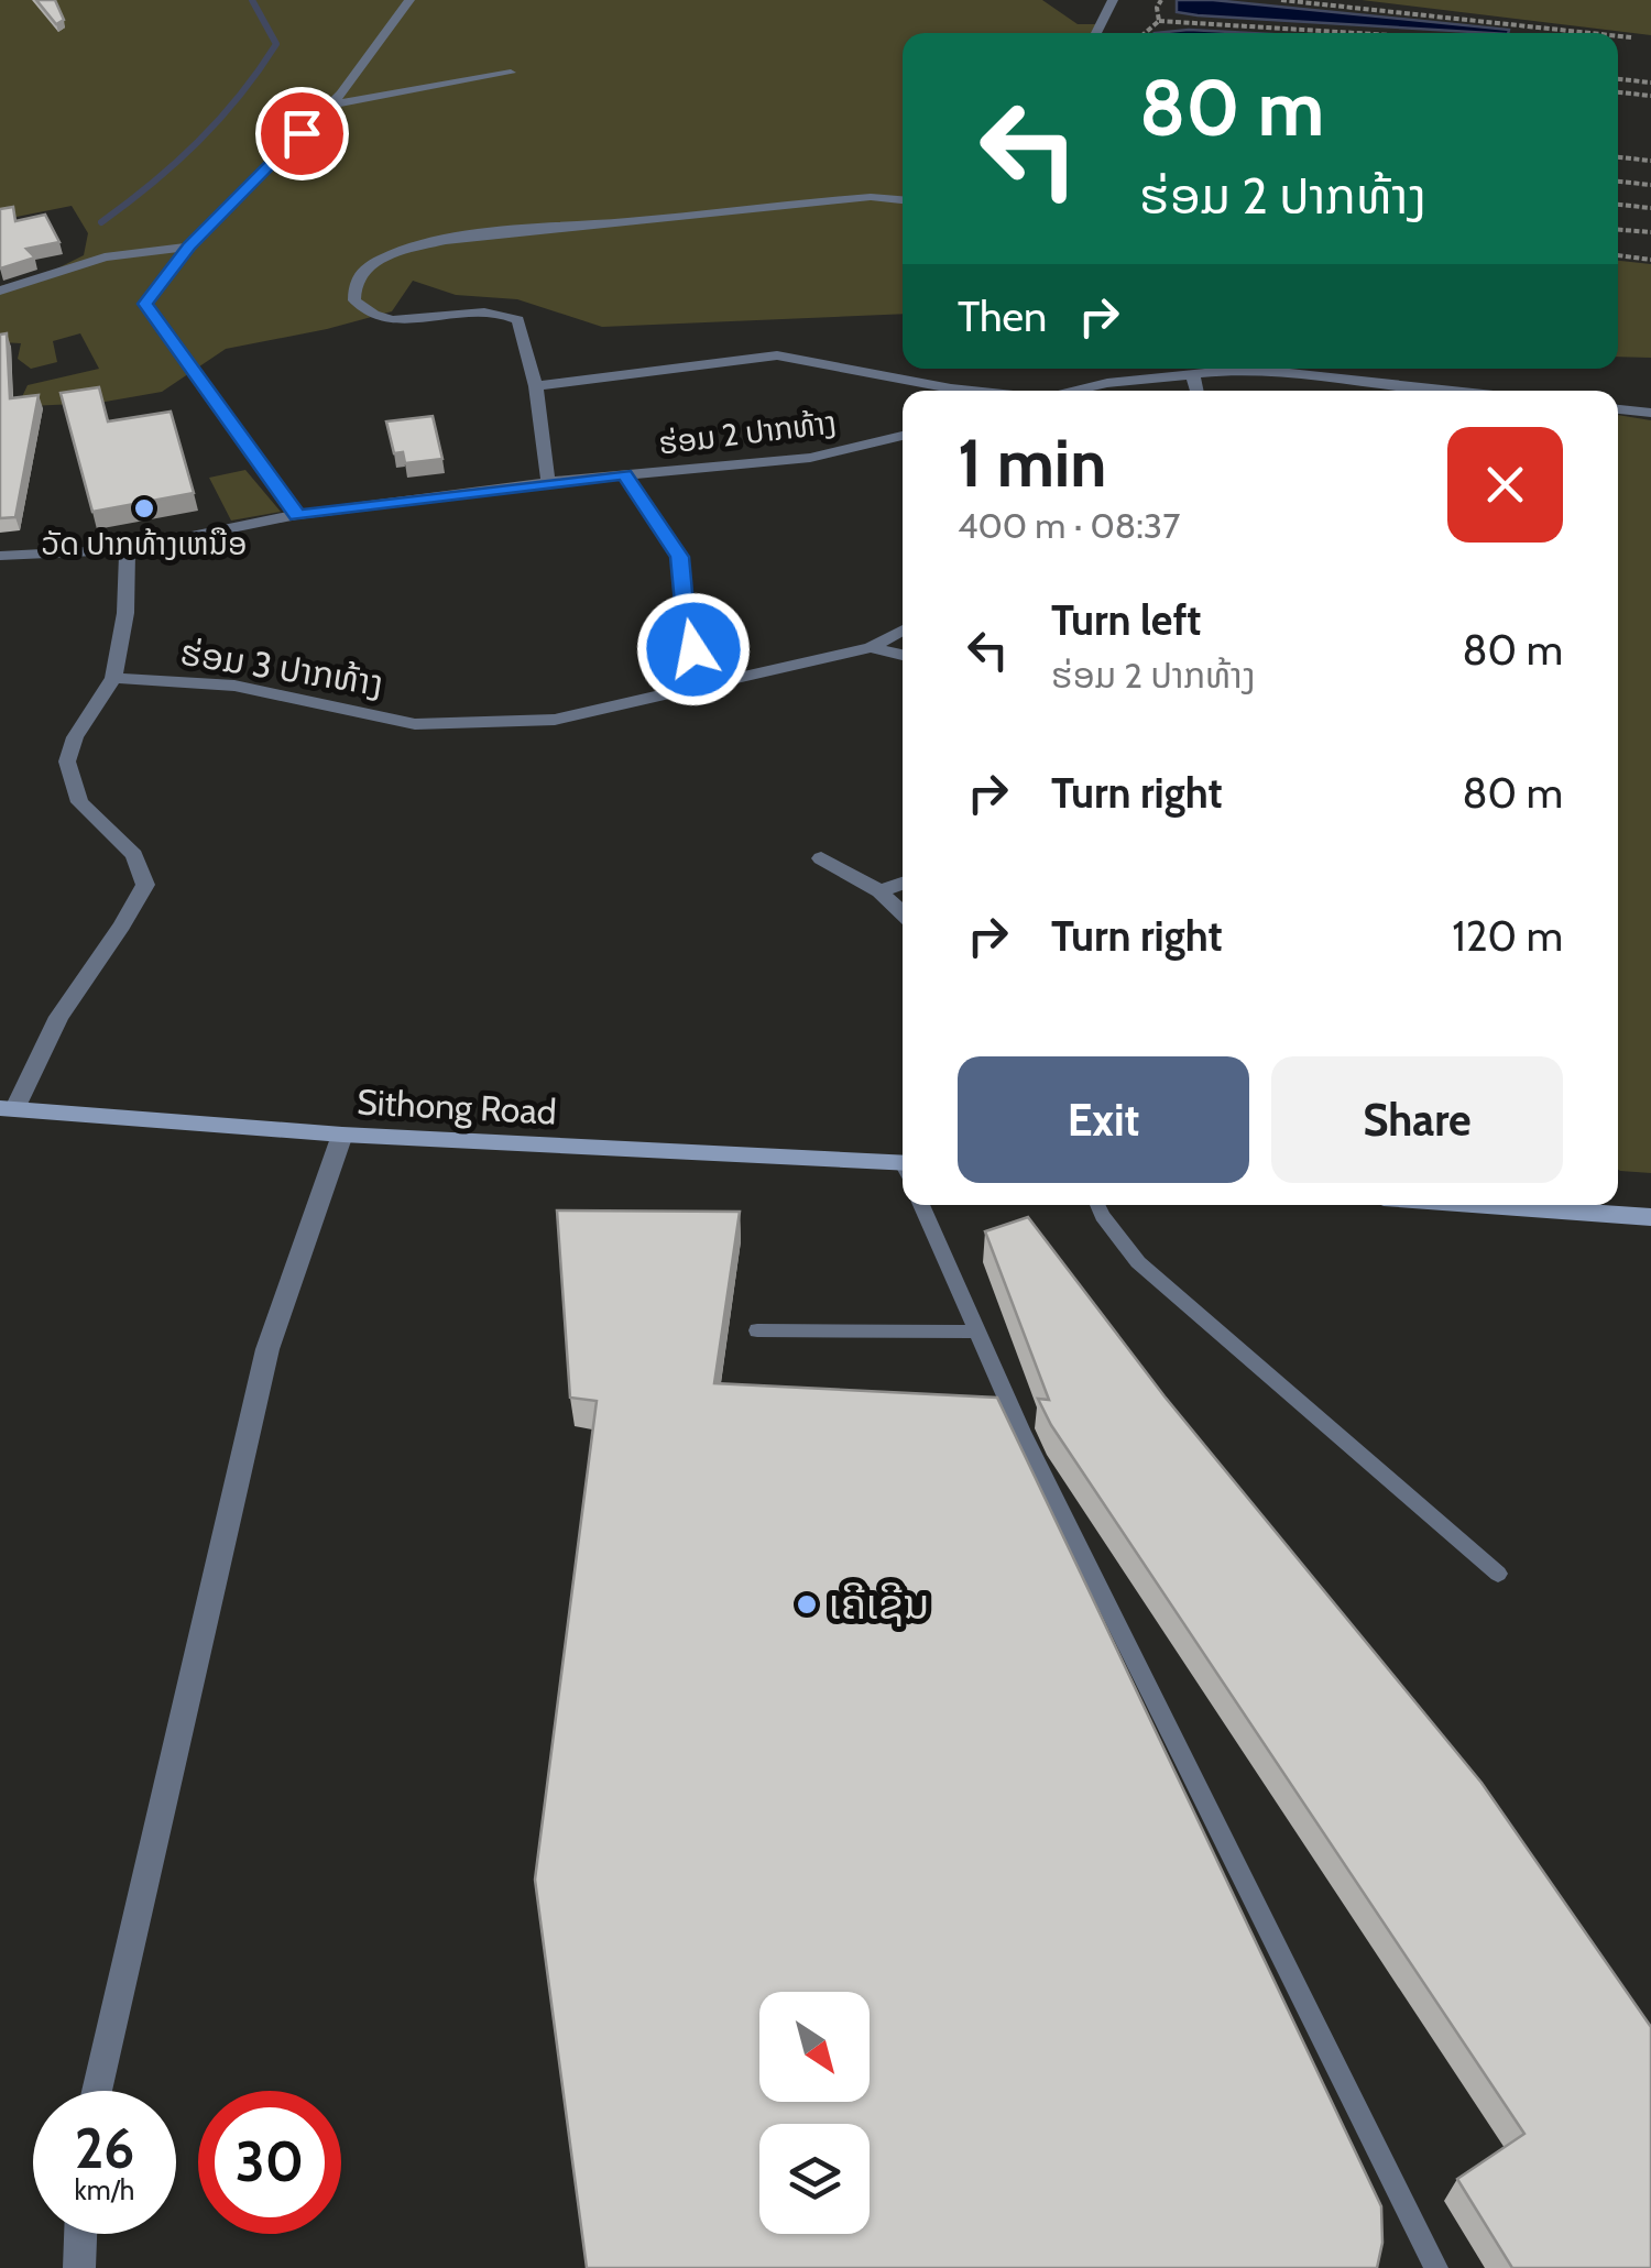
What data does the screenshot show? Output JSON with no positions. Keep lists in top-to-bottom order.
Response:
{
  "streets": {
    "main road": ["Sithong Road"],
    "street": ["ຮ່ອມ 2 ປາກທ້າງ", "ຮ່ອມ 3 ປາກທ້າງ"]
  },
  "places": ["ວັດ ປາກທ້າງເຫນືອ", "ເຄີເຊີນ"],
  "north": "bottom right",
  "page": {
    "turn": ["80 m", "ຮ່ອມ 2 ປາກທ້າງ"],
    "then": "Then",
    "heading": ["1 min", "400 m · 08:37"],
    "list": [
      {
        "name": "Turn left",
        "note": "ຮ່ອມ 2 ປາກທ້າງ",
        "value": "80 m"
      },
      {
        "name": "Turn right",
        "value": "80 m"
      },
      {
        "name": "Turn right",
        "value": "120 m"
      }
    ],
    "buttons": ["Exit", "Share"],
    "speed": "26 km/h",
    "limit": "30"
  }
}
